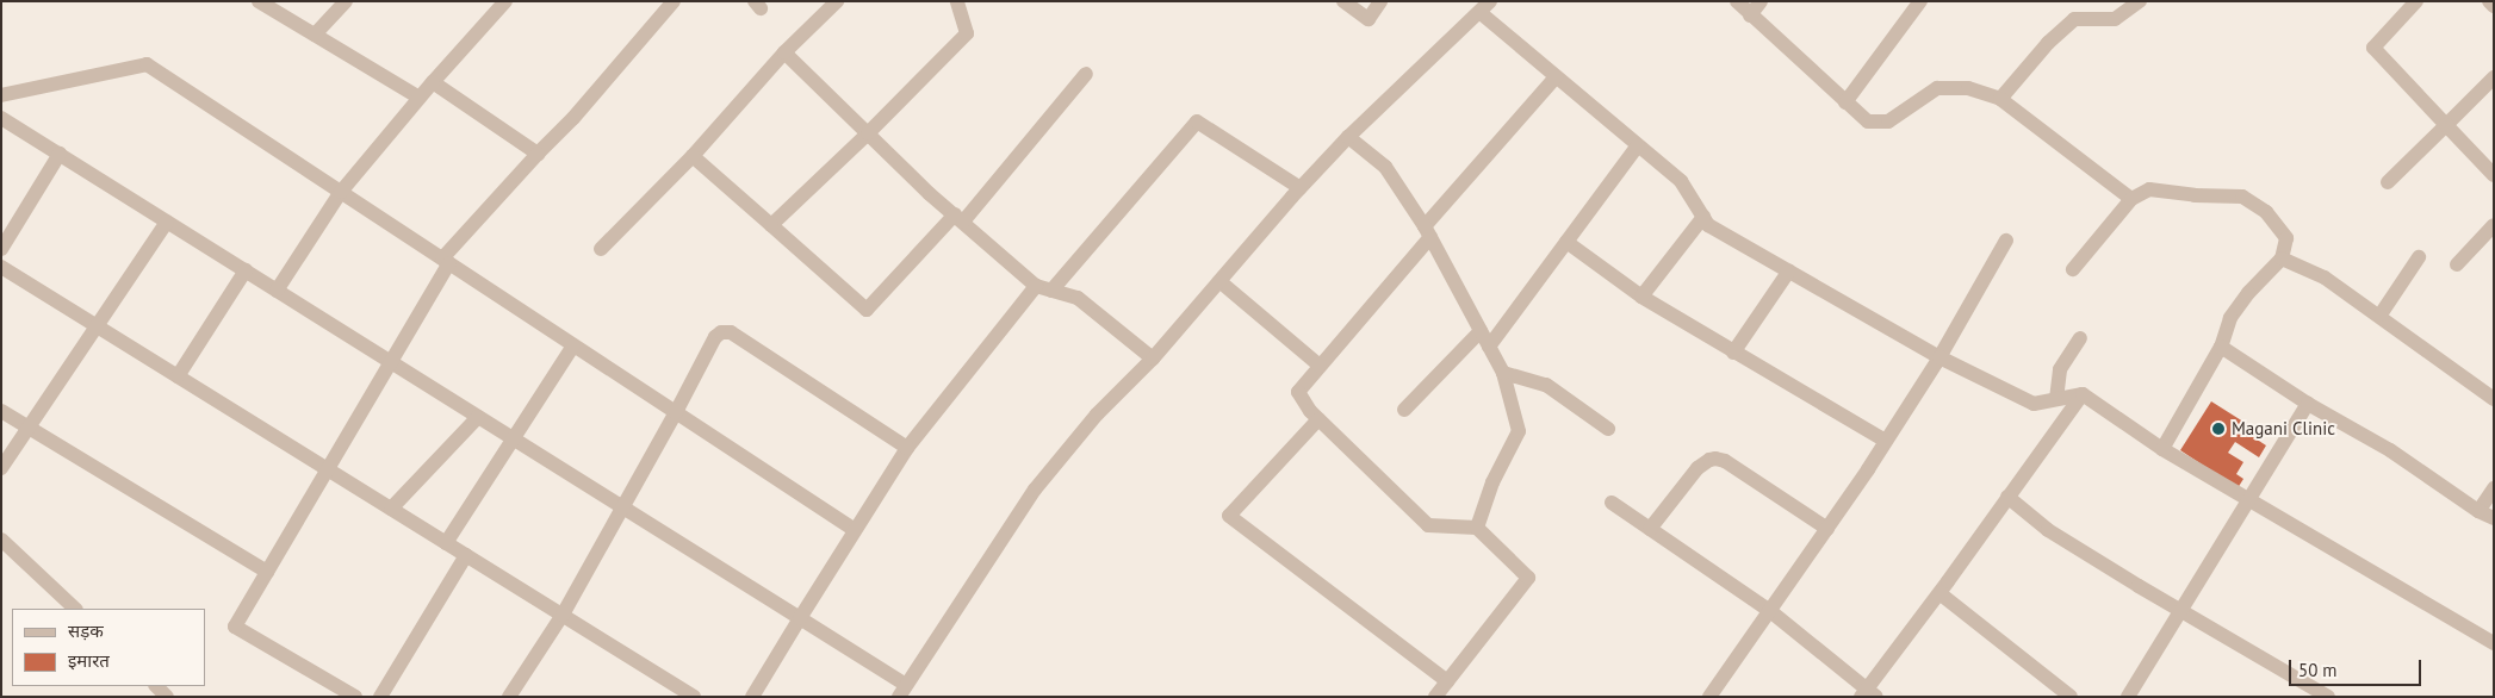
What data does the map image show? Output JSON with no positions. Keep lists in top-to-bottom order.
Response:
{
  "places": ["Magani Clinic"],
  "legend": ["सड़क", "इमारत"],
  "scale_bar": "50 m"
}
